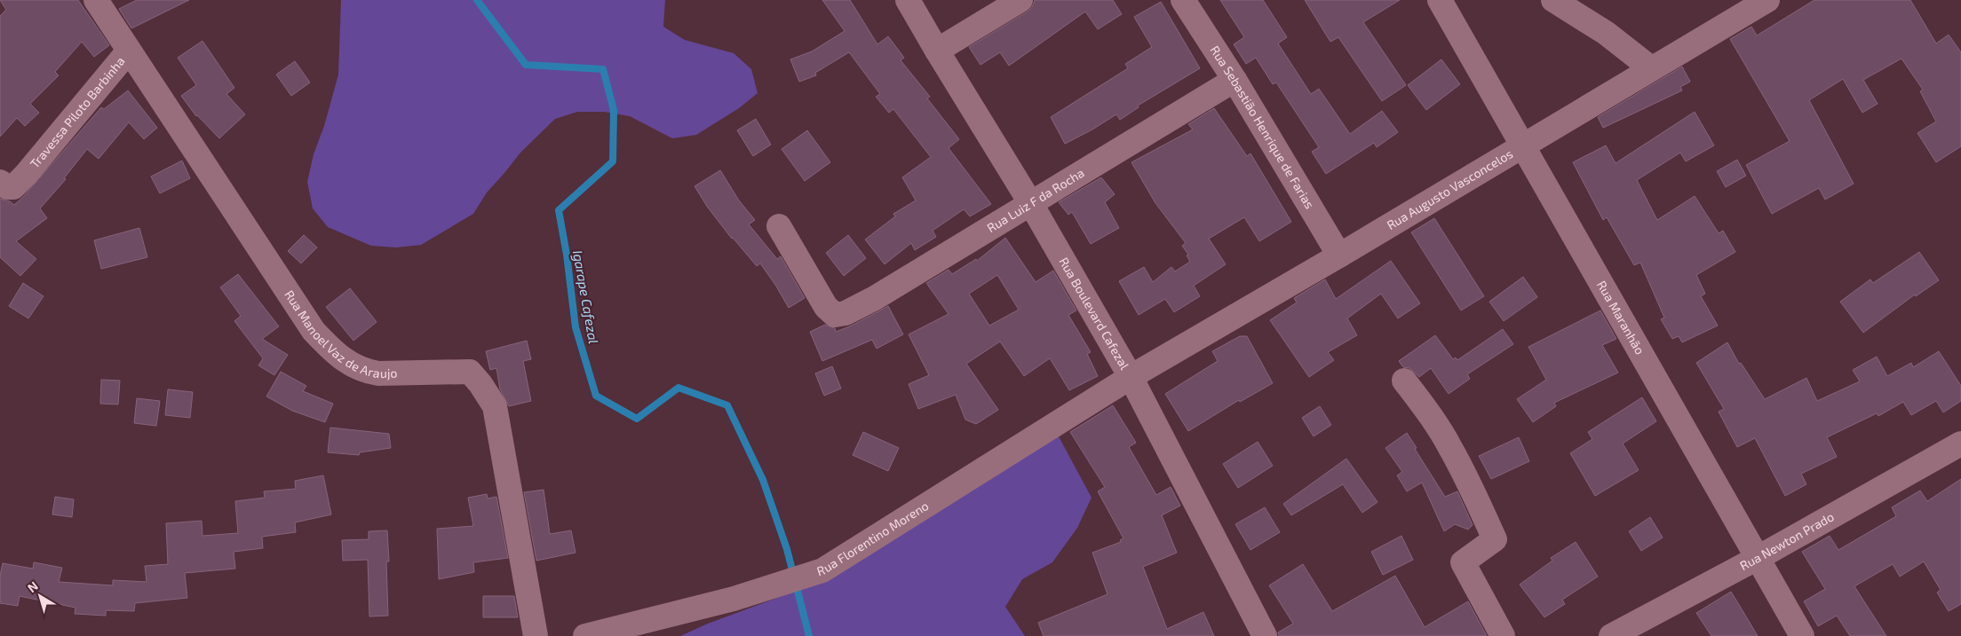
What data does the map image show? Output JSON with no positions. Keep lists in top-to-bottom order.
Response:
{
  "streets": {
    "street": [
      "Travessa Piloto Barbinha",
      "Rua Sebastião Henrique de Farias",
      "Rua Augusto Vasconcelos",
      "Rua Luiz F da Rocha",
      "Rua Boulevard Cafezal",
      "Rua Maranhão",
      "Rua Manoel Vaz de Araujo",
      "Rua Florentino Moreno",
      "Rua Newton Prado"
    ]
  },
  "crossings": [
    ["Travessa Piloto Barbinha", "Rua Manoel Vaz de Araujo"],
    ["Rua Sebastião Henrique de Farias", "Rua Augusto Vasconcelos"],
    ["Rua Sebastião Henrique de Farias", "Rua Luiz F da Rocha"],
    ["Rua Augusto Vasconcelos", "Rua Boulevard Cafezal"],
    ["Rua Augusto Vasconcelos", "Rua Maranhão"],
    ["Rua Augusto Vasconcelos", "Rua Florentino Moreno"],
    ["Rua Luiz F da Rocha", "Rua Boulevard Cafezal"],
    ["Rua Boulevard Cafezal", "Rua Florentino Moreno"],
    ["Rua Maranhão", "Rua Newton Prado"]
  ],
  "water": ["Igarape Cafezal"],
  "north": "top left"
}
